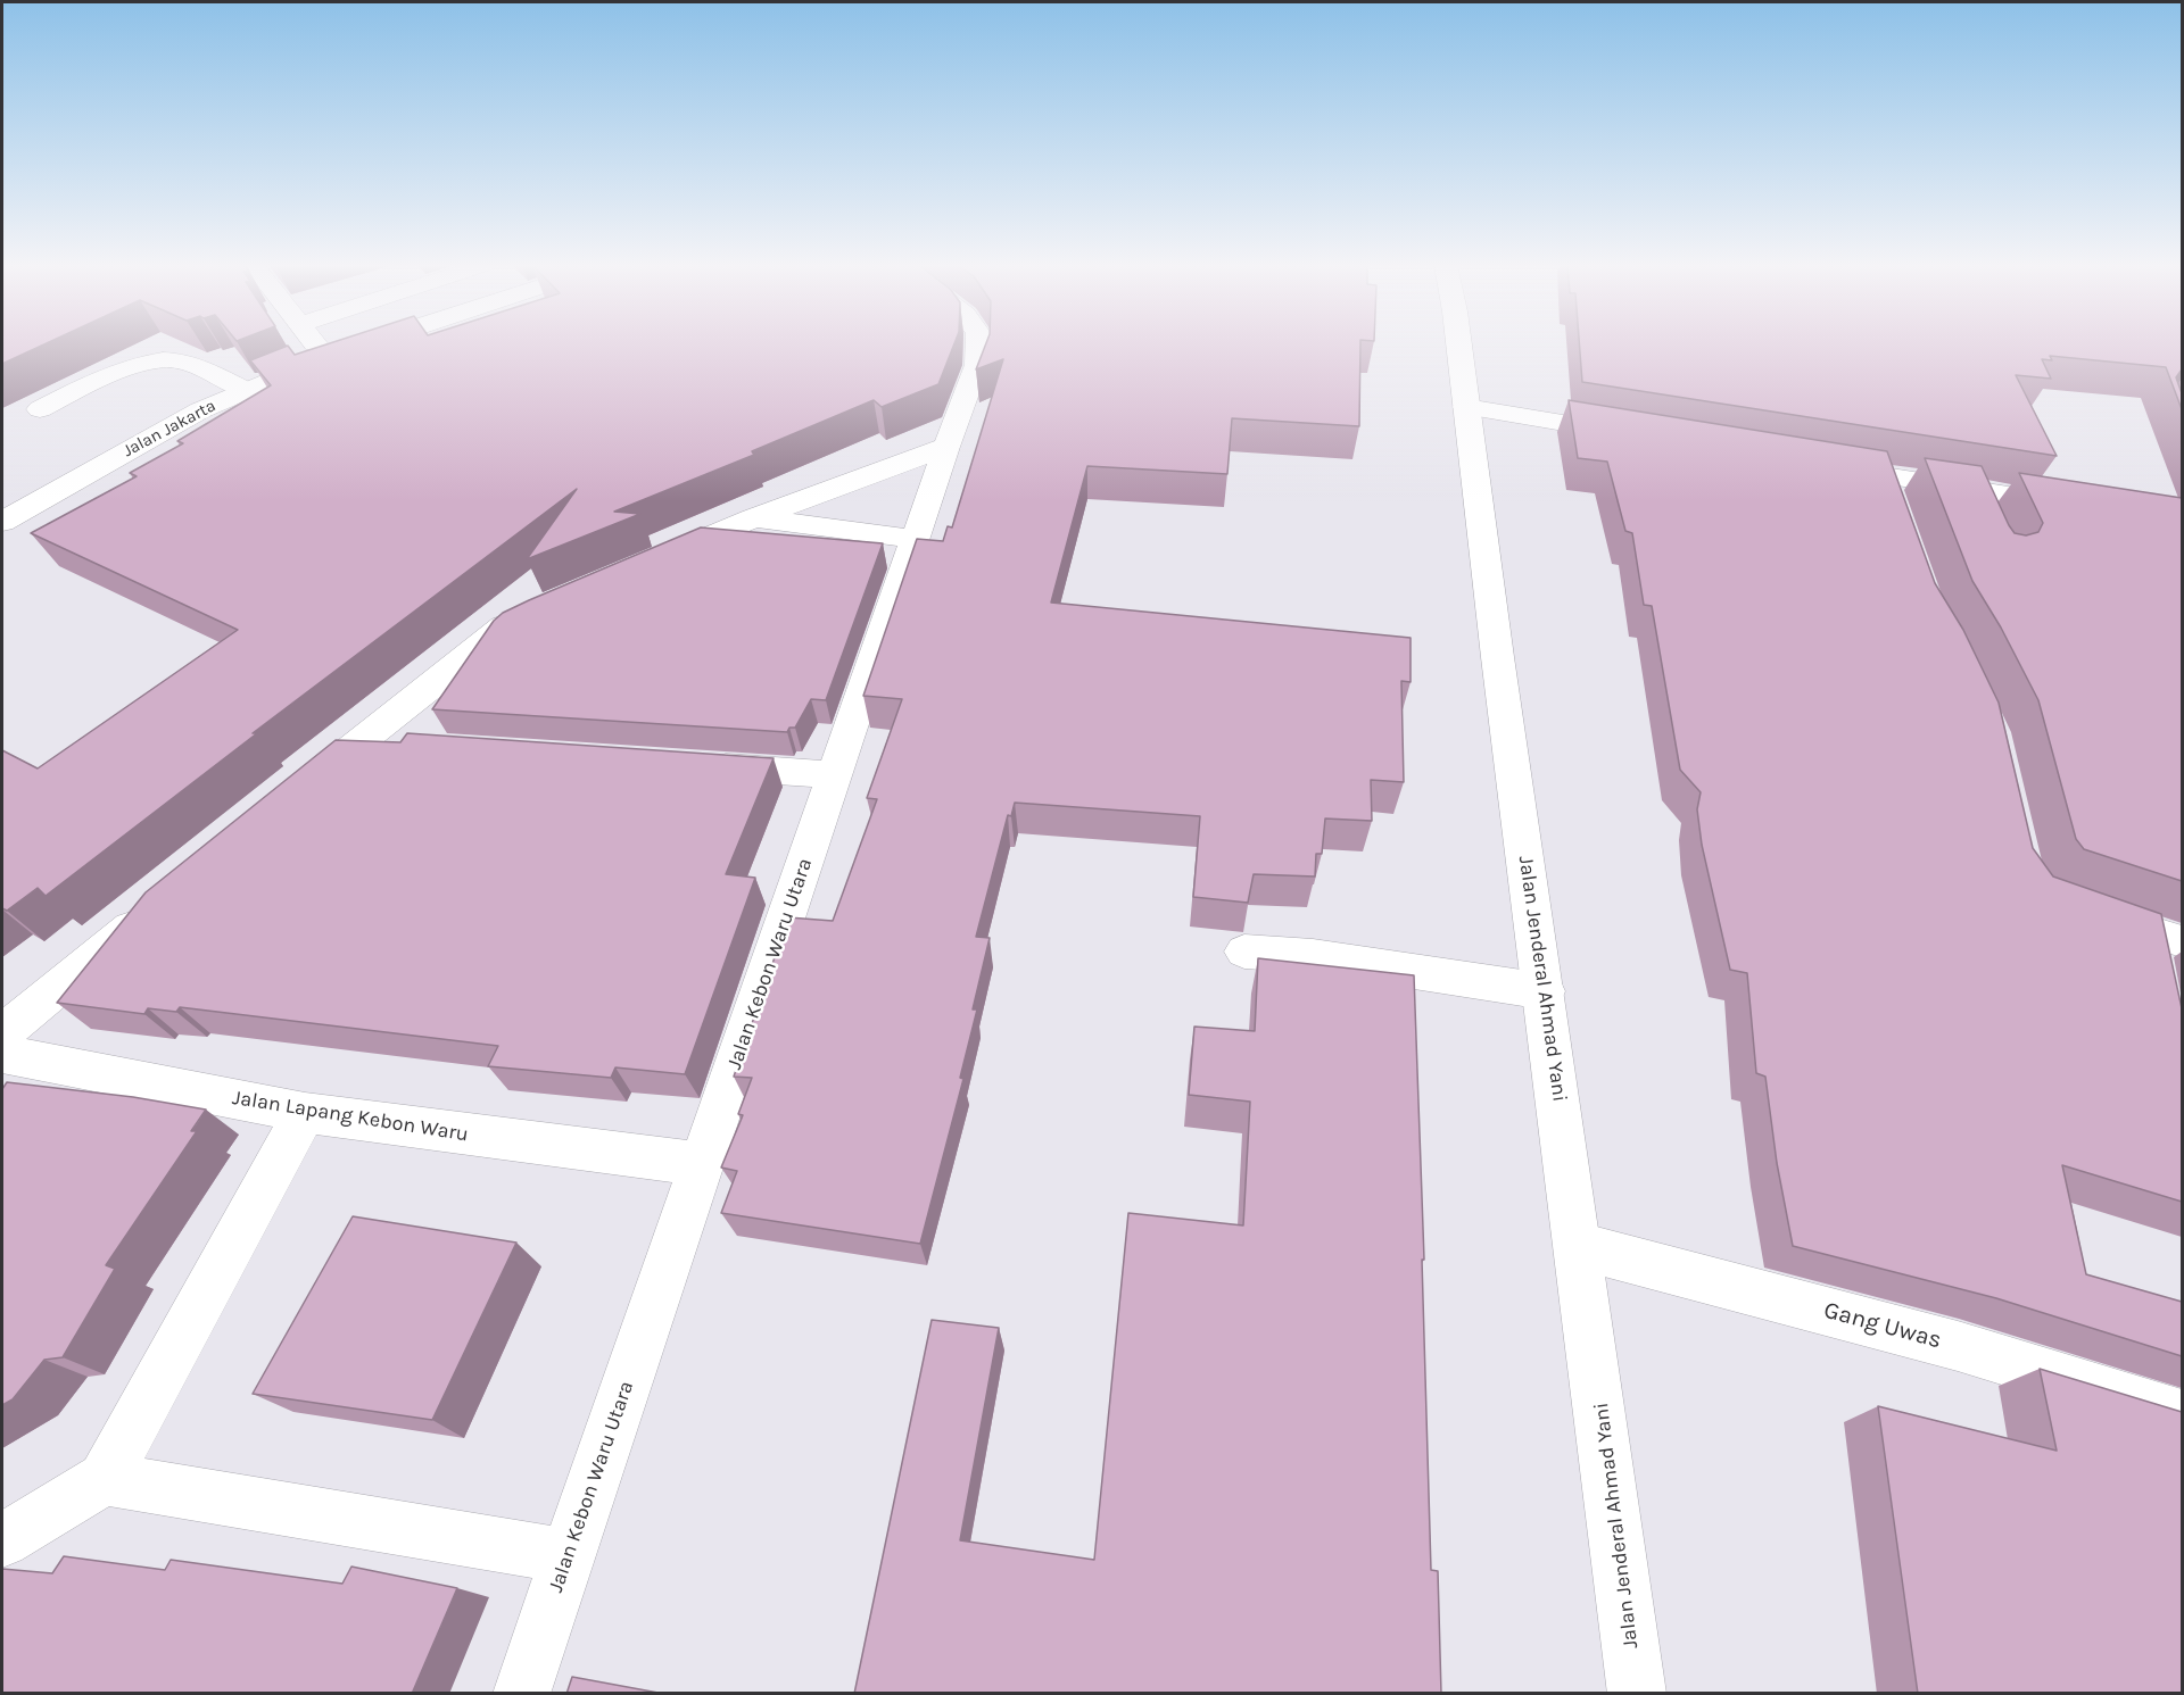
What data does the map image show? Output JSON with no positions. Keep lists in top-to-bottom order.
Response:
{
  "streets": {
    "street": [
      "Jalan Jakarta",
      "Jalan Kebon Waru Utara",
      "Jalan Jenderal Ahmad Yani",
      "Jalan Lapang Kebon Waru",
      "Gang Uwas"
    ]
  },
  "crossings": [
    ["Jalan Kebon Waru Utara", "Jalan Lapang Kebon Waru"],
    ["Jalan Jenderal Ahmad Yani", "Gang Uwas"]
  ]
}
